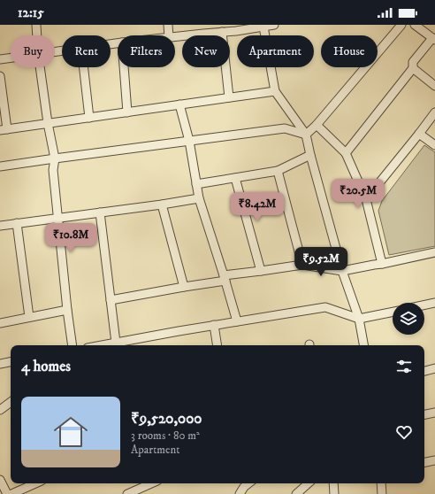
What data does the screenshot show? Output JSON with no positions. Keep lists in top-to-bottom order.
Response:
{
  "page": {
    "status": "12:15",
    "chip": [
      "Buy",
      "Rent",
      "Filters",
      "New",
      "Apartment",
      "House"
    ],
    "price": [
      "₹20.5M",
      "₹8.42M",
      "₹10.8M",
      "₹9.52M"
    ],
    "heading": "4 homes",
    "list": [
      {
        "name": "₹9,520,000",
        "note": "3 rooms · 80 m² · Apartment"
      }
    ]
  }
}
